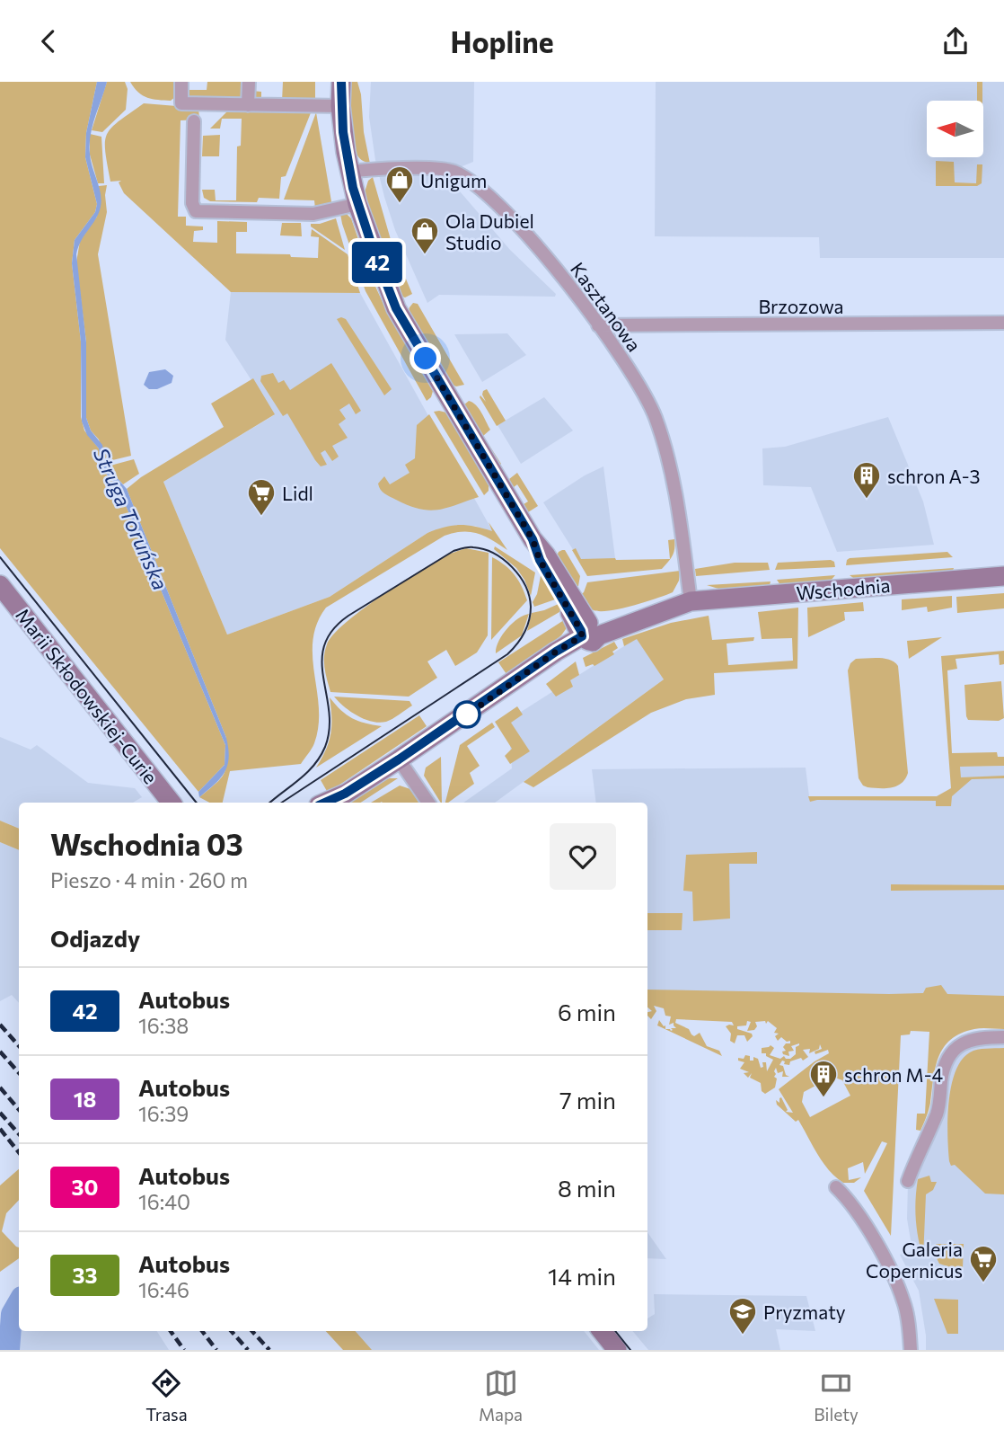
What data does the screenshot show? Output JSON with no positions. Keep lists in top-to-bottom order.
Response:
{
  "streets": {
    "street": [
      "Brzozowa",
      "Kasztanowa",
      "Wschodnia",
      "Marii Skłodowskiej-Curie"
    ]
  },
  "crossings": [
    ["Brzozowa", "Kasztanowa"],
    ["Kasztanowa", "Wschodnia"]
  ],
  "water": ["Struga Toruńska"],
  "places": {
    "shop": ["Unigum", "Ola Dubiel Studio"],
    "building": ["schron A-3", "schron M-4"],
    "supermarket": ["Lidl", "Galeria Copernicus"],
    "school or university": ["Pryzmaty"]
  },
  "lines": ["bus line 42"],
  "north": "left",
  "page": {
    "header": "Hopline",
    "on_map": "42",
    "heading": [
      ["Wschodnia 03", "Pieszo · 4 min · 260 m"],
      "Odjazdy"
    ],
    "list": [
      {
        "mark": "42",
        "name": "Autobus",
        "note": "16:38",
        "value": "6 min"
      },
      {
        "mark": "18",
        "name": "Autobus",
        "note": "16:39",
        "value": "7 min"
      },
      {
        "mark": "30",
        "name": "Autobus",
        "note": "16:40",
        "value": "8 min"
      },
      {
        "mark": "33",
        "name": "Autobus",
        "note": "16:46",
        "value": "14 min"
      }
    ],
    "tabs": ["Trasa", "Mapa", "Bilety"]
  }
}
